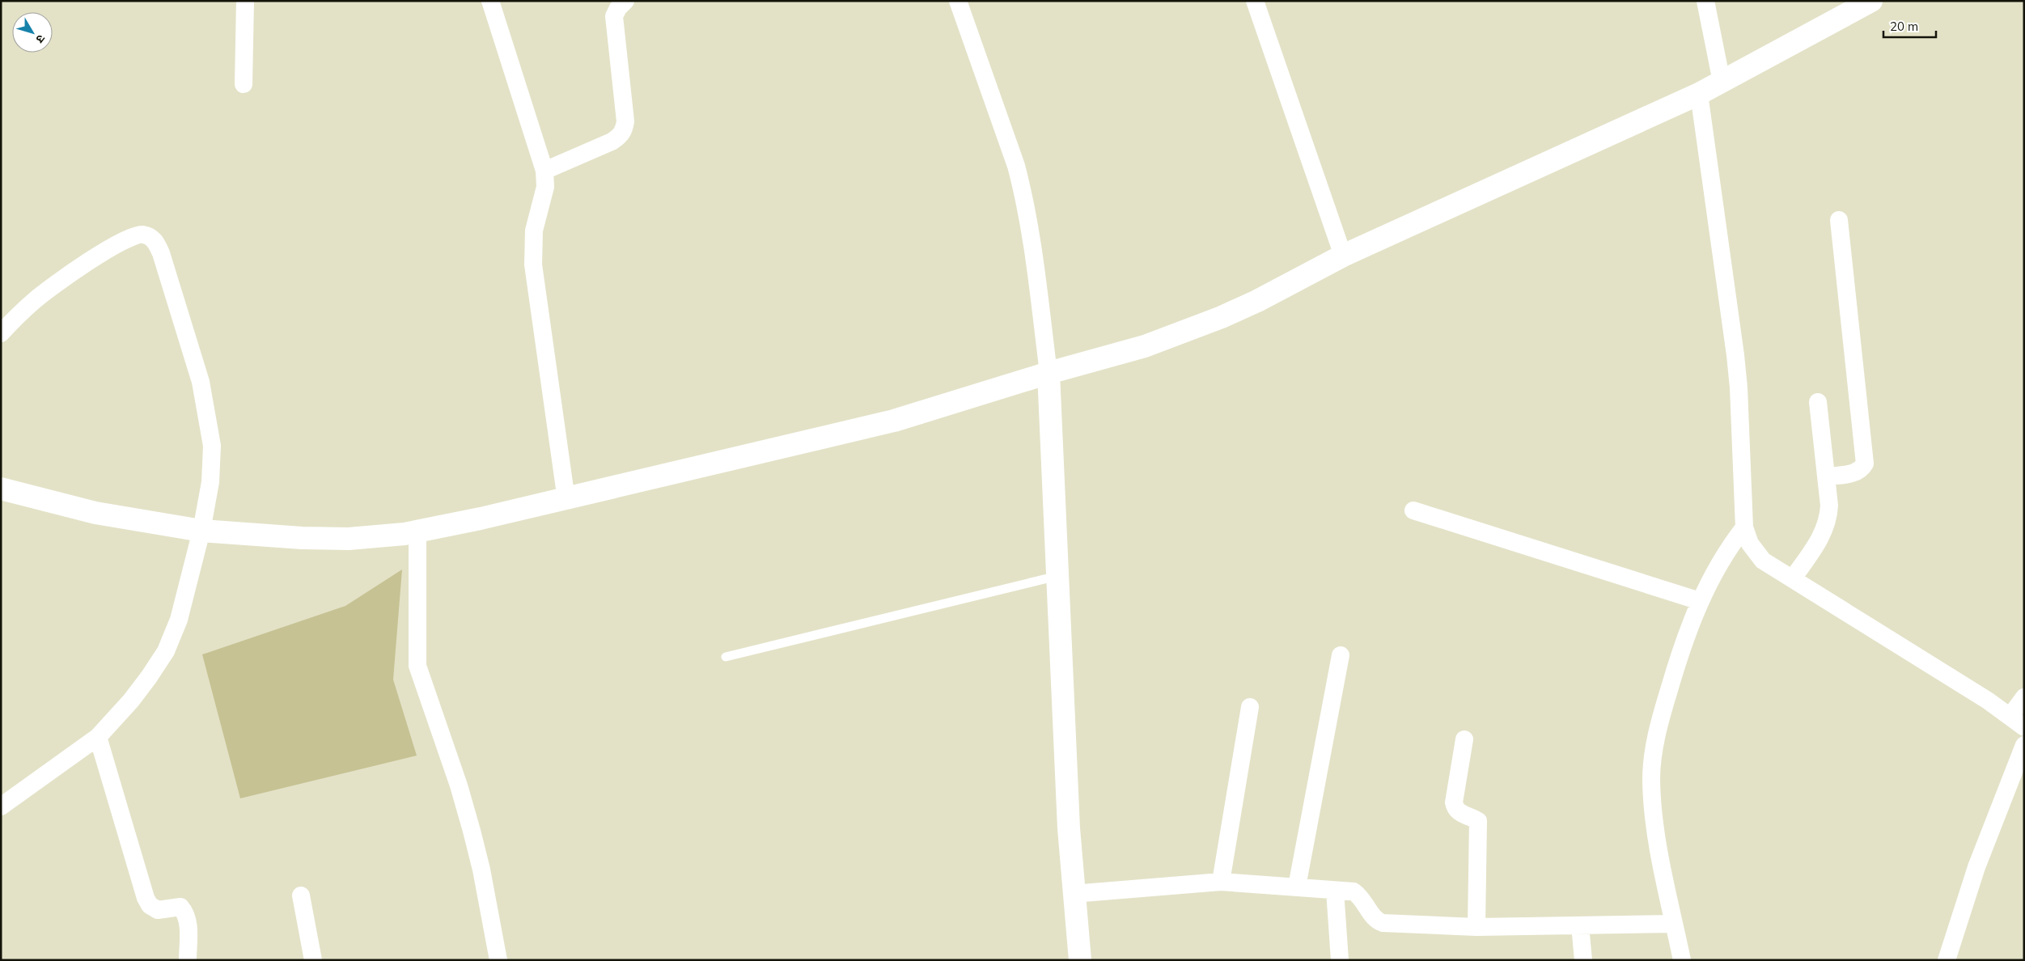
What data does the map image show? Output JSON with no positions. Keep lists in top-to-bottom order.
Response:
{
  "scale_bar": "20 m",
  "north": "bottom right"
}
